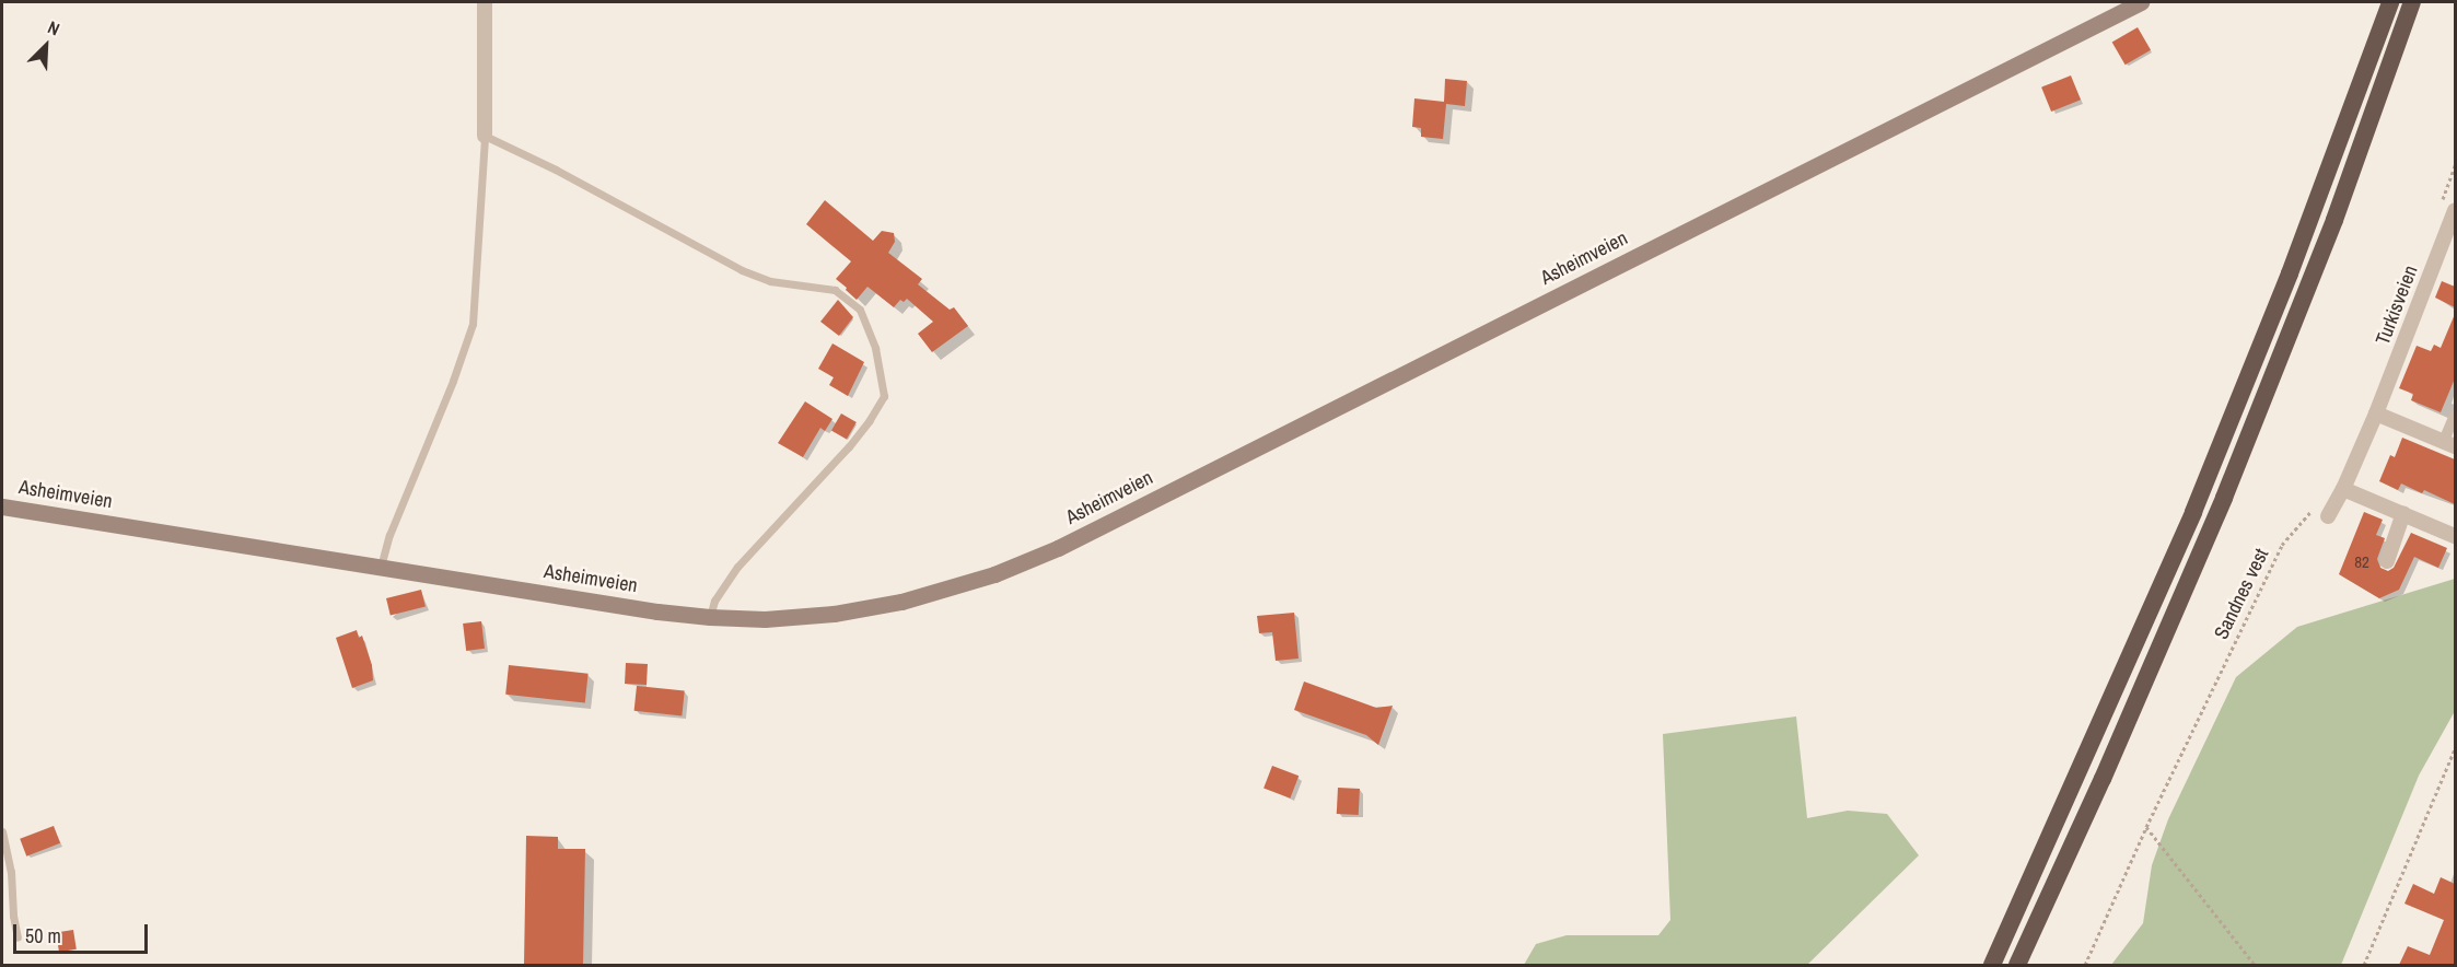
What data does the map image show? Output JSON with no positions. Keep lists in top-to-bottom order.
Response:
{
  "streets": {
    "main road": ["Asheimveien"],
    "street": ["Turkisveien"],
    "path": ["Sandnes vest"]
  },
  "house_numbers": ["82"],
  "scale_bar": "50 m",
  "north": "top right"
}
